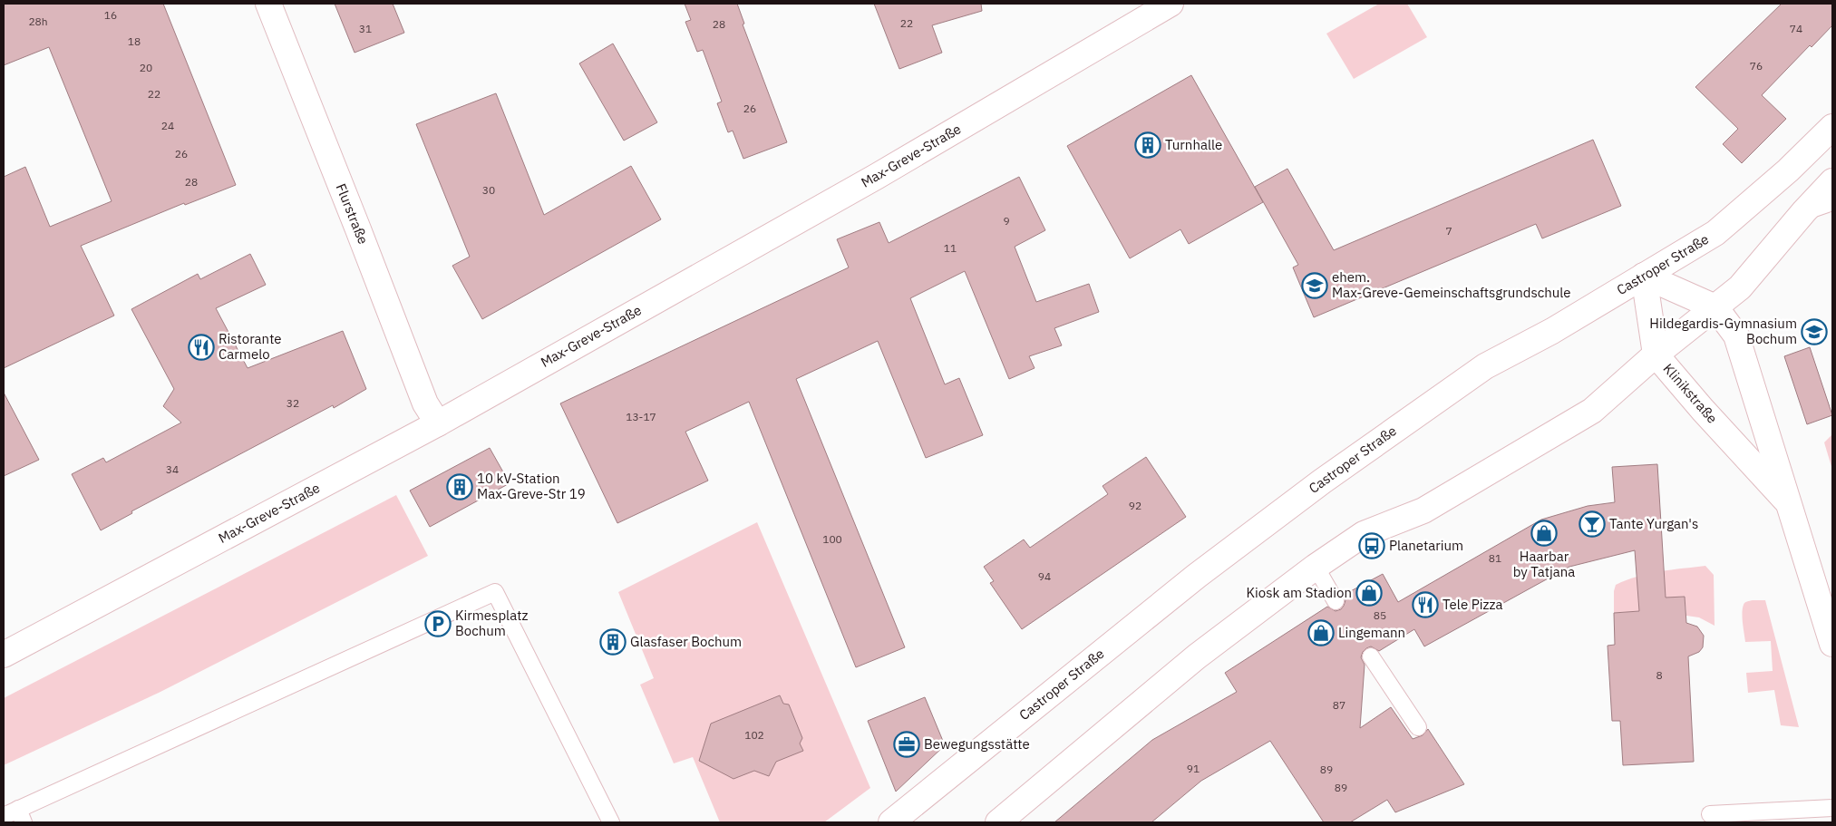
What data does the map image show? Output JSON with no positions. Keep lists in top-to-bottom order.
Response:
{
  "streets": {
    "street": [
      "Max-Greve-Straße",
      "Flurstraße",
      "Castroper Straße",
      "Klinikstraße"
    ]
  },
  "crossings": [
    ["Max-Greve-Straße", "Flurstraße"],
    ["Castroper Straße", "Klinikstraße"]
  ],
  "places": {
    "building": ["Turnhalle", "10 kV-Station Max-Greve-Str 19", "Glasfaser Bochum"],
    "school or university": ["ehem. Max-Greve-Gemeinschaftsgrundschule", "Hildegardis-Gymnasium Bochum"],
    "restaurant": ["Ristorante Carmelo", "Tele Pizza"],
    "bar": ["Tante Yurgan's"],
    "shop": ["Haarbar by Tatjana", "Kiosk am Stadion", "Lingemann"],
    "bus stop": ["Planetarium"],
    "parking": ["Kirmesplatz Bochum"],
    "office": ["Bewegungsstätte"]
  },
  "house_numbers": [
    "16",
    "28h",
    "22",
    "28",
    "31",
    "74",
    "18",
    "76",
    "20",
    "22",
    "26",
    "24",
    "26",
    "28",
    "30",
    "9",
    "7",
    "11",
    "32",
    "13-17",
    "34",
    "92",
    "100",
    "81",
    "94",
    "85",
    "8",
    "87",
    "102",
    "91",
    "89",
    "89"
  ]
}
